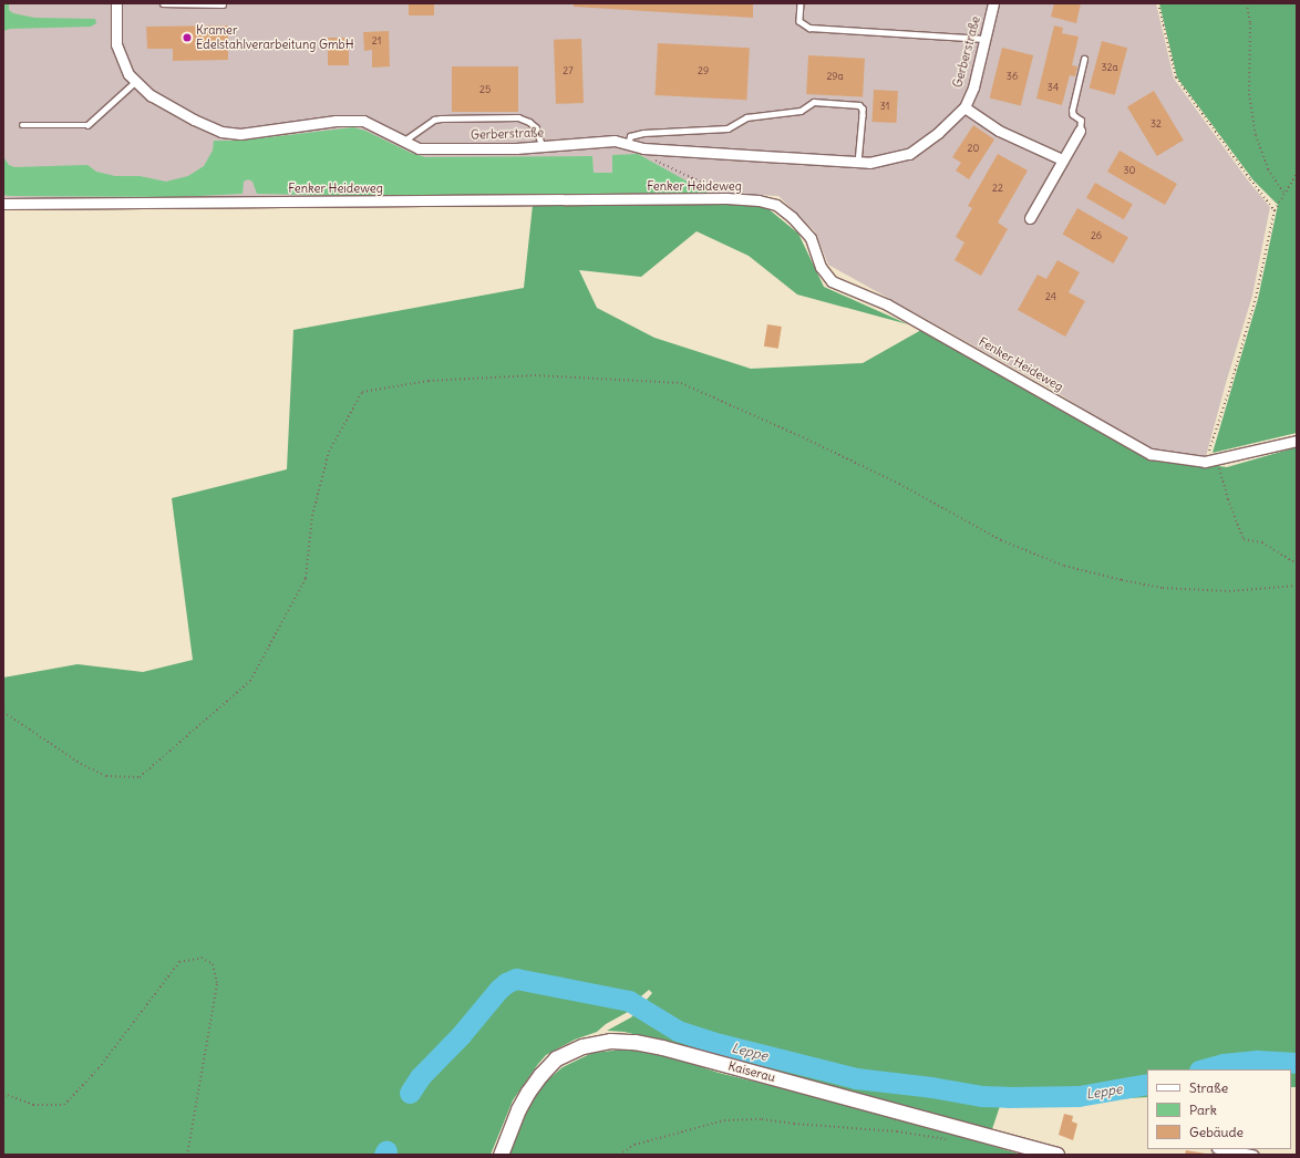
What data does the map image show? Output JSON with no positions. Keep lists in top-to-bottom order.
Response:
{
  "streets": {
    "main road": ["Kaiserau"],
    "street": ["Gerberstraße", "Fenker Heideweg"]
  },
  "water": ["Leppe"],
  "places": ["Kramer Edelstahlverarbeitung GmbH"],
  "house_numbers": [
    "21",
    "32a",
    "27",
    "29",
    "29a",
    "36",
    "34",
    "25",
    "31",
    "32",
    "20",
    "30",
    "22",
    "26",
    "24"
  ],
  "legend": ["Straße", "Park", "Gebäude"]
}
